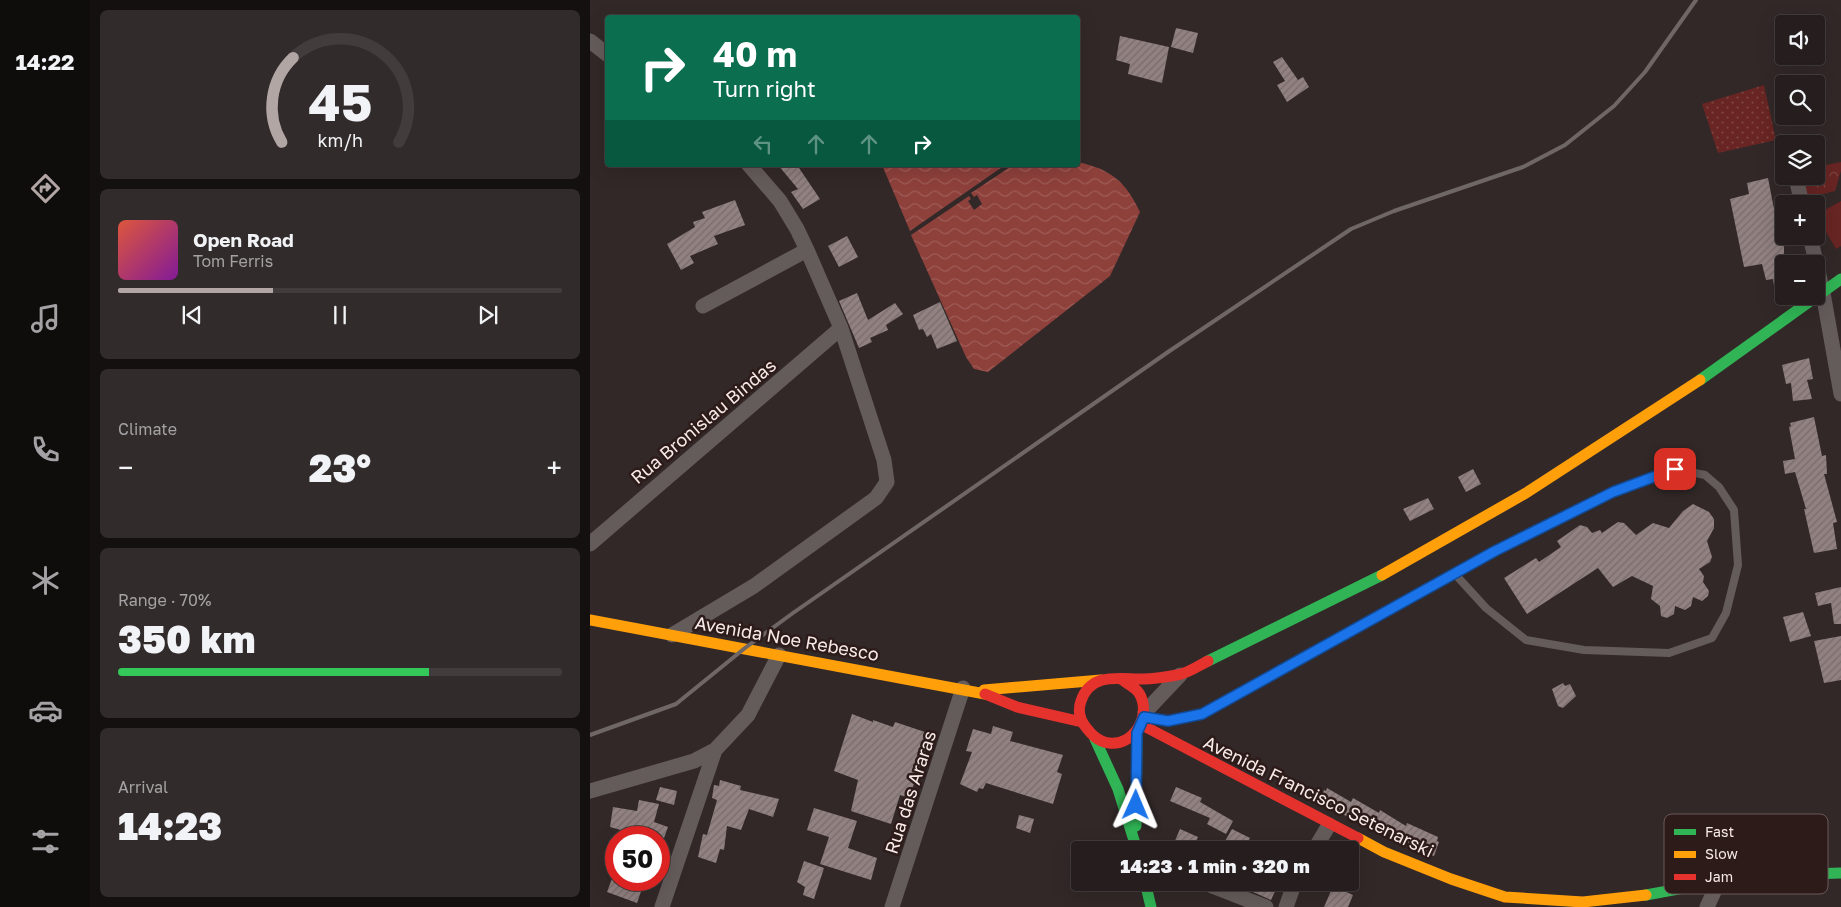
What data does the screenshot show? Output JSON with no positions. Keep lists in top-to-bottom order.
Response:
{
  "streets": {
    "street": [
      "Rua Bronislau Bindas",
      "Avenida Noe Rebesco",
      "Rua das Araras",
      "Avenida Francisco Setenarski"
    ]
  },
  "crossings": [
    ["Avenida Noe Rebesco", "Rua das Araras"],
    ["Avenida Noe Rebesco", "Avenida Francisco Setenarski"]
  ],
  "legend": ["Fast", "Slow", "Jam"],
  "page": {
    "tabs": "14:22",
    "map_buttons": ["+", "−"],
    "turn": ["40 m", "Turn right"],
    "song": ["Open Road", "Tom Ferris"],
    "tile": [
      "Climate",
      ["Range · 70%", "350 km"],
      ["Arrival", "14:23"]
    ],
    "heat": ["−", "23°", "+"],
    "limit": "50",
    "trip": "14:23 · 1 min · 320 m",
    "gauge": ["45", "km/h"]
  }
}
